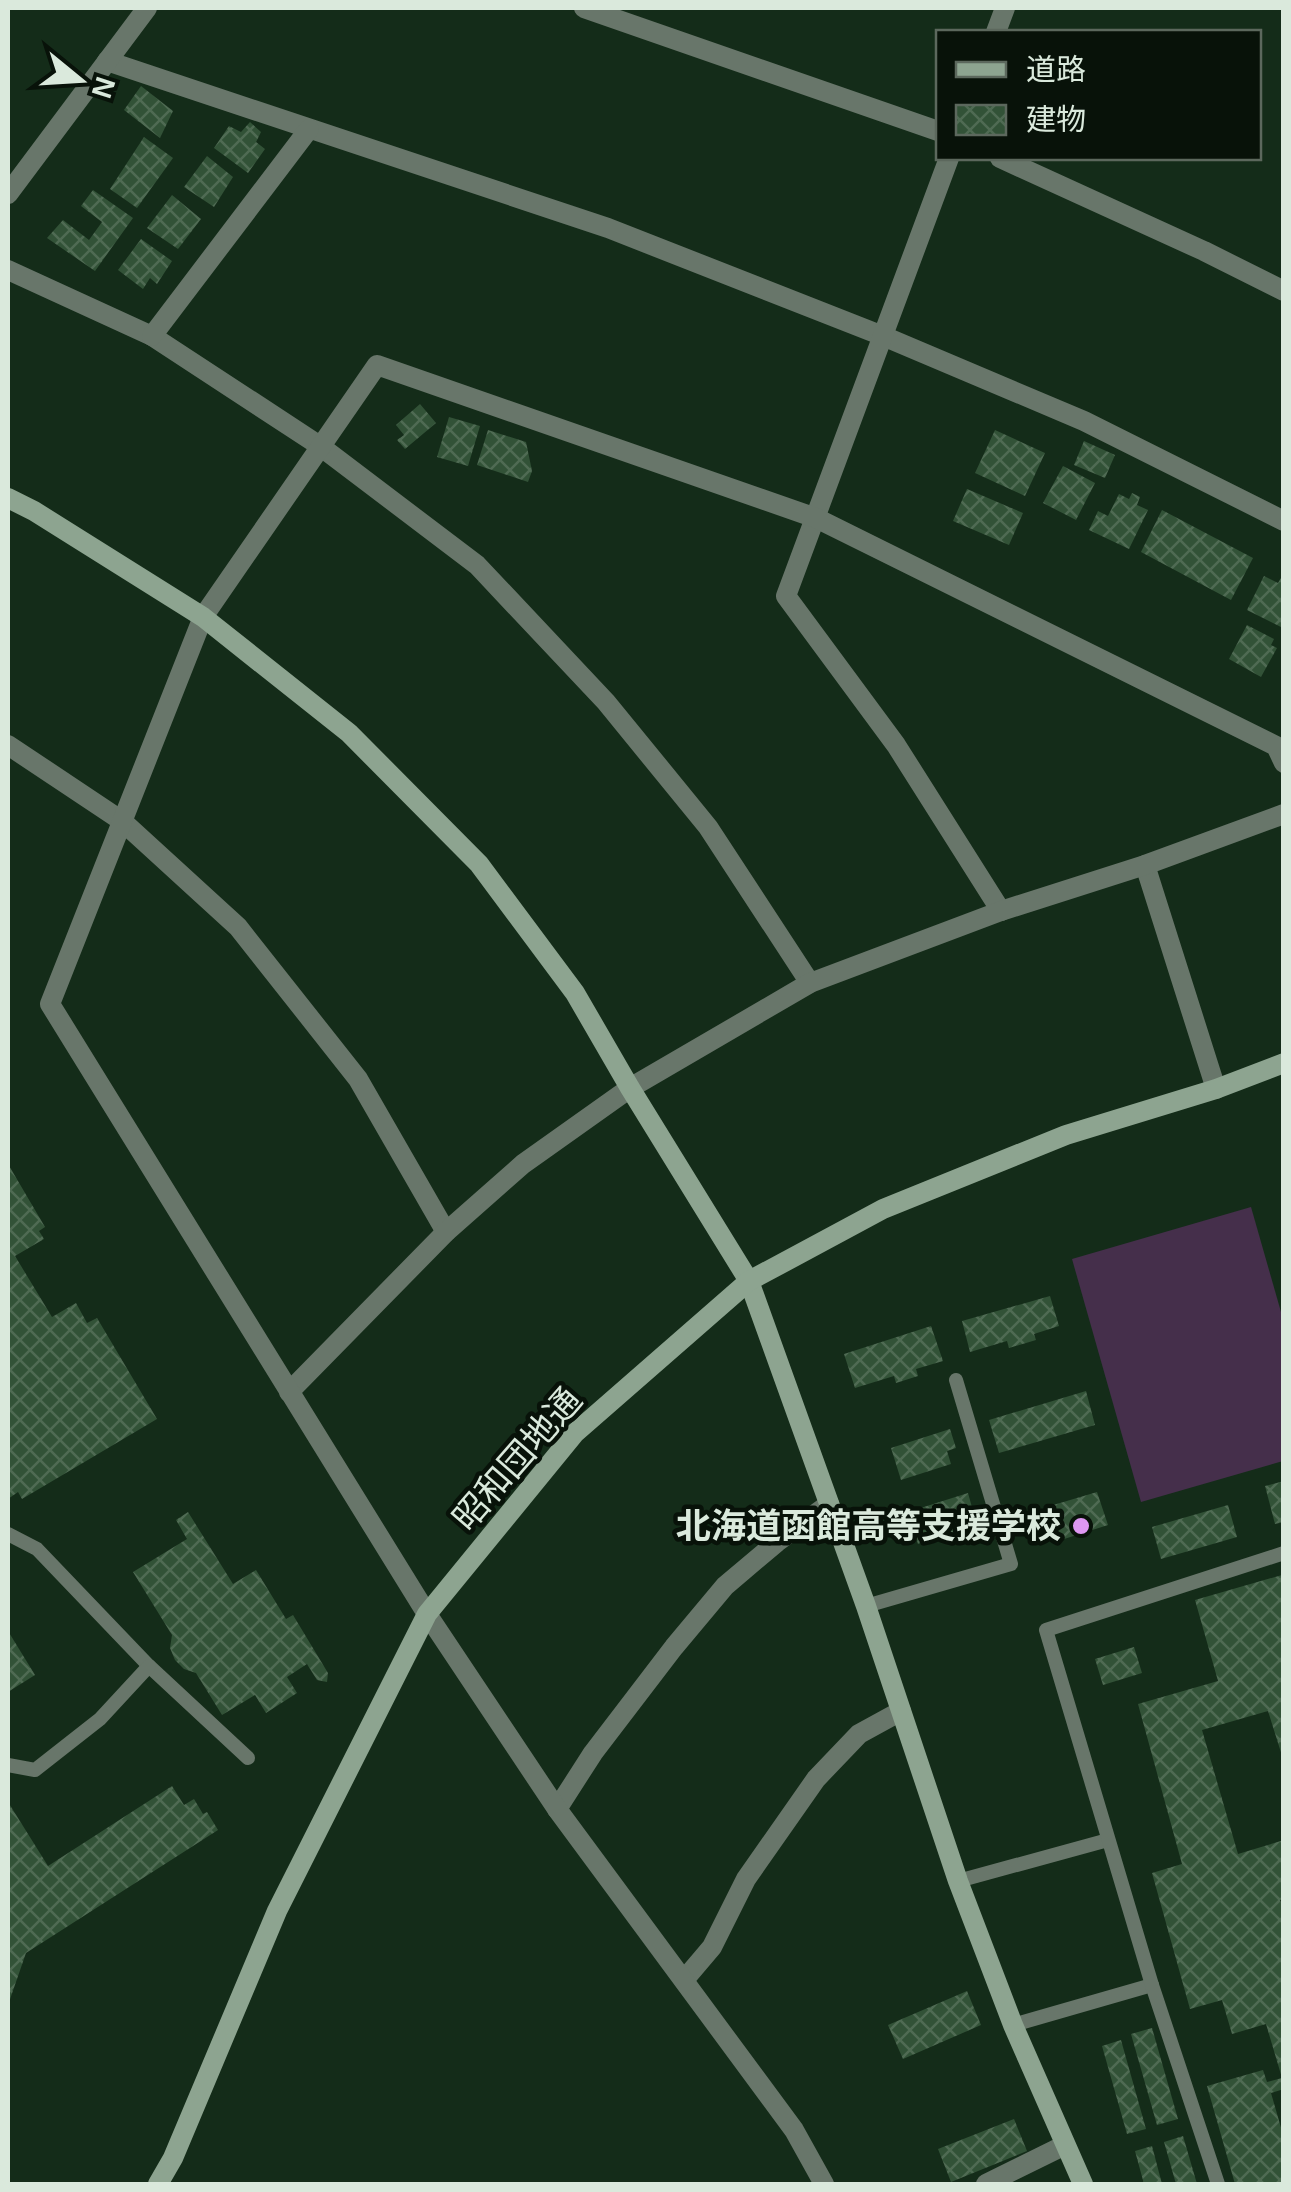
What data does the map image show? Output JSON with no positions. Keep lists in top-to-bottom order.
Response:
{
  "streets": {
    "street": ["昭和団地通"]
  },
  "places": ["北海道函館高等支援学校"],
  "legend": ["道路", "建物"],
  "north": "right"
}
